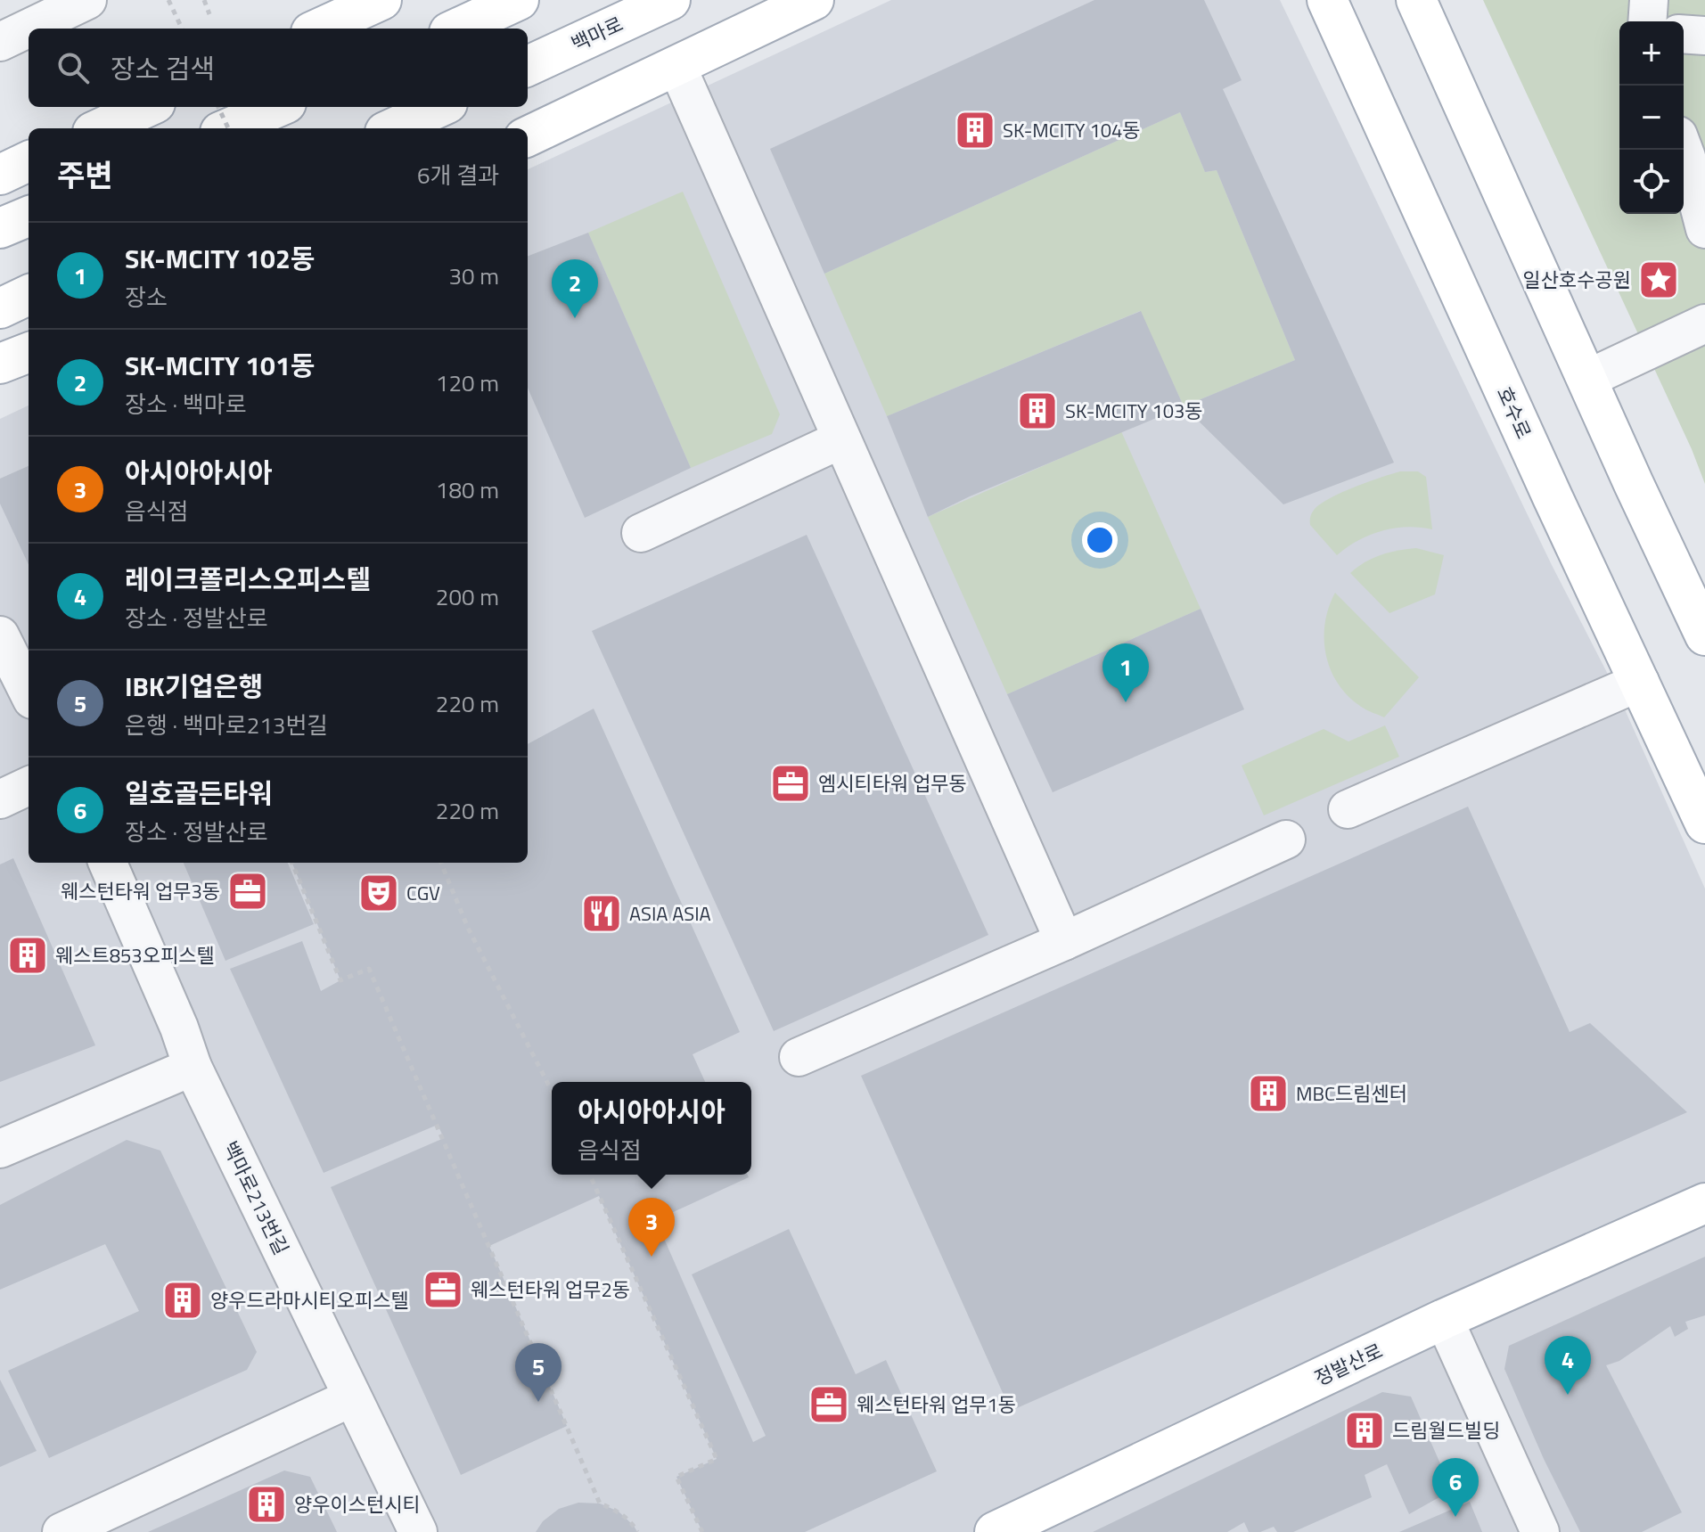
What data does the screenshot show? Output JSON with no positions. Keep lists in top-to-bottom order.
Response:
{
  "streets": {
    "main road": ["백마로", "호수로", "정발산로"],
    "street": ["백마로213번길"]
  },
  "places": {
    "building": [
      "SK-MCITY 104동",
      "SK-MCITY 103동",
      "웨스트853오피스텔",
      "MBC드림센터",
      "양우드라마시티오피스텔",
      "드림월드빌딩",
      "양우이스턴시티"
    ],
    "place": ["일산호수공원"],
    "office": [
      "엠시티타워 업무동",
      "웨스턴타워 업무3동",
      "웨스턴타워 업무2동",
      "웨스턴타워 업무1동"
    ],
    "theatre": ["CGV"],
    "restaurant": ["ASIA ASIA"]
  },
  "page": {
    "map_buttons": ["+", "−"],
    "search": "장소 검색",
    "heading": ["주변", "6개 결과"],
    "list": [
      {
        "mark": "1",
        "name": "SK-MCITY 102동",
        "note": "장소",
        "value": "30 m"
      },
      {
        "mark": "2",
        "name": "SK-MCITY 101동",
        "note": "장소 · 백마로",
        "value": "120 m"
      },
      {
        "mark": "3",
        "name": "아시아아시아",
        "note": "음식점",
        "value": "180 m"
      },
      {
        "mark": "4",
        "name": "레이크폴리스오피스텔",
        "note": "장소 · 정발산로",
        "value": "200 m"
      },
      {
        "mark": "5",
        "name": "IBK기업은행",
        "note": "은행 · 백마로213번길",
        "value": "220 m"
      },
      {
        "mark": "6",
        "name": "일호골든타워",
        "note": "장소 · 정발산로",
        "value": "220 m"
      }
    ],
    "pins": [
      "2",
      "1",
      "3",
      "4",
      "5",
      "6"
    ],
    "popup": ["아시아아시아", "음식점"]
  }
}
